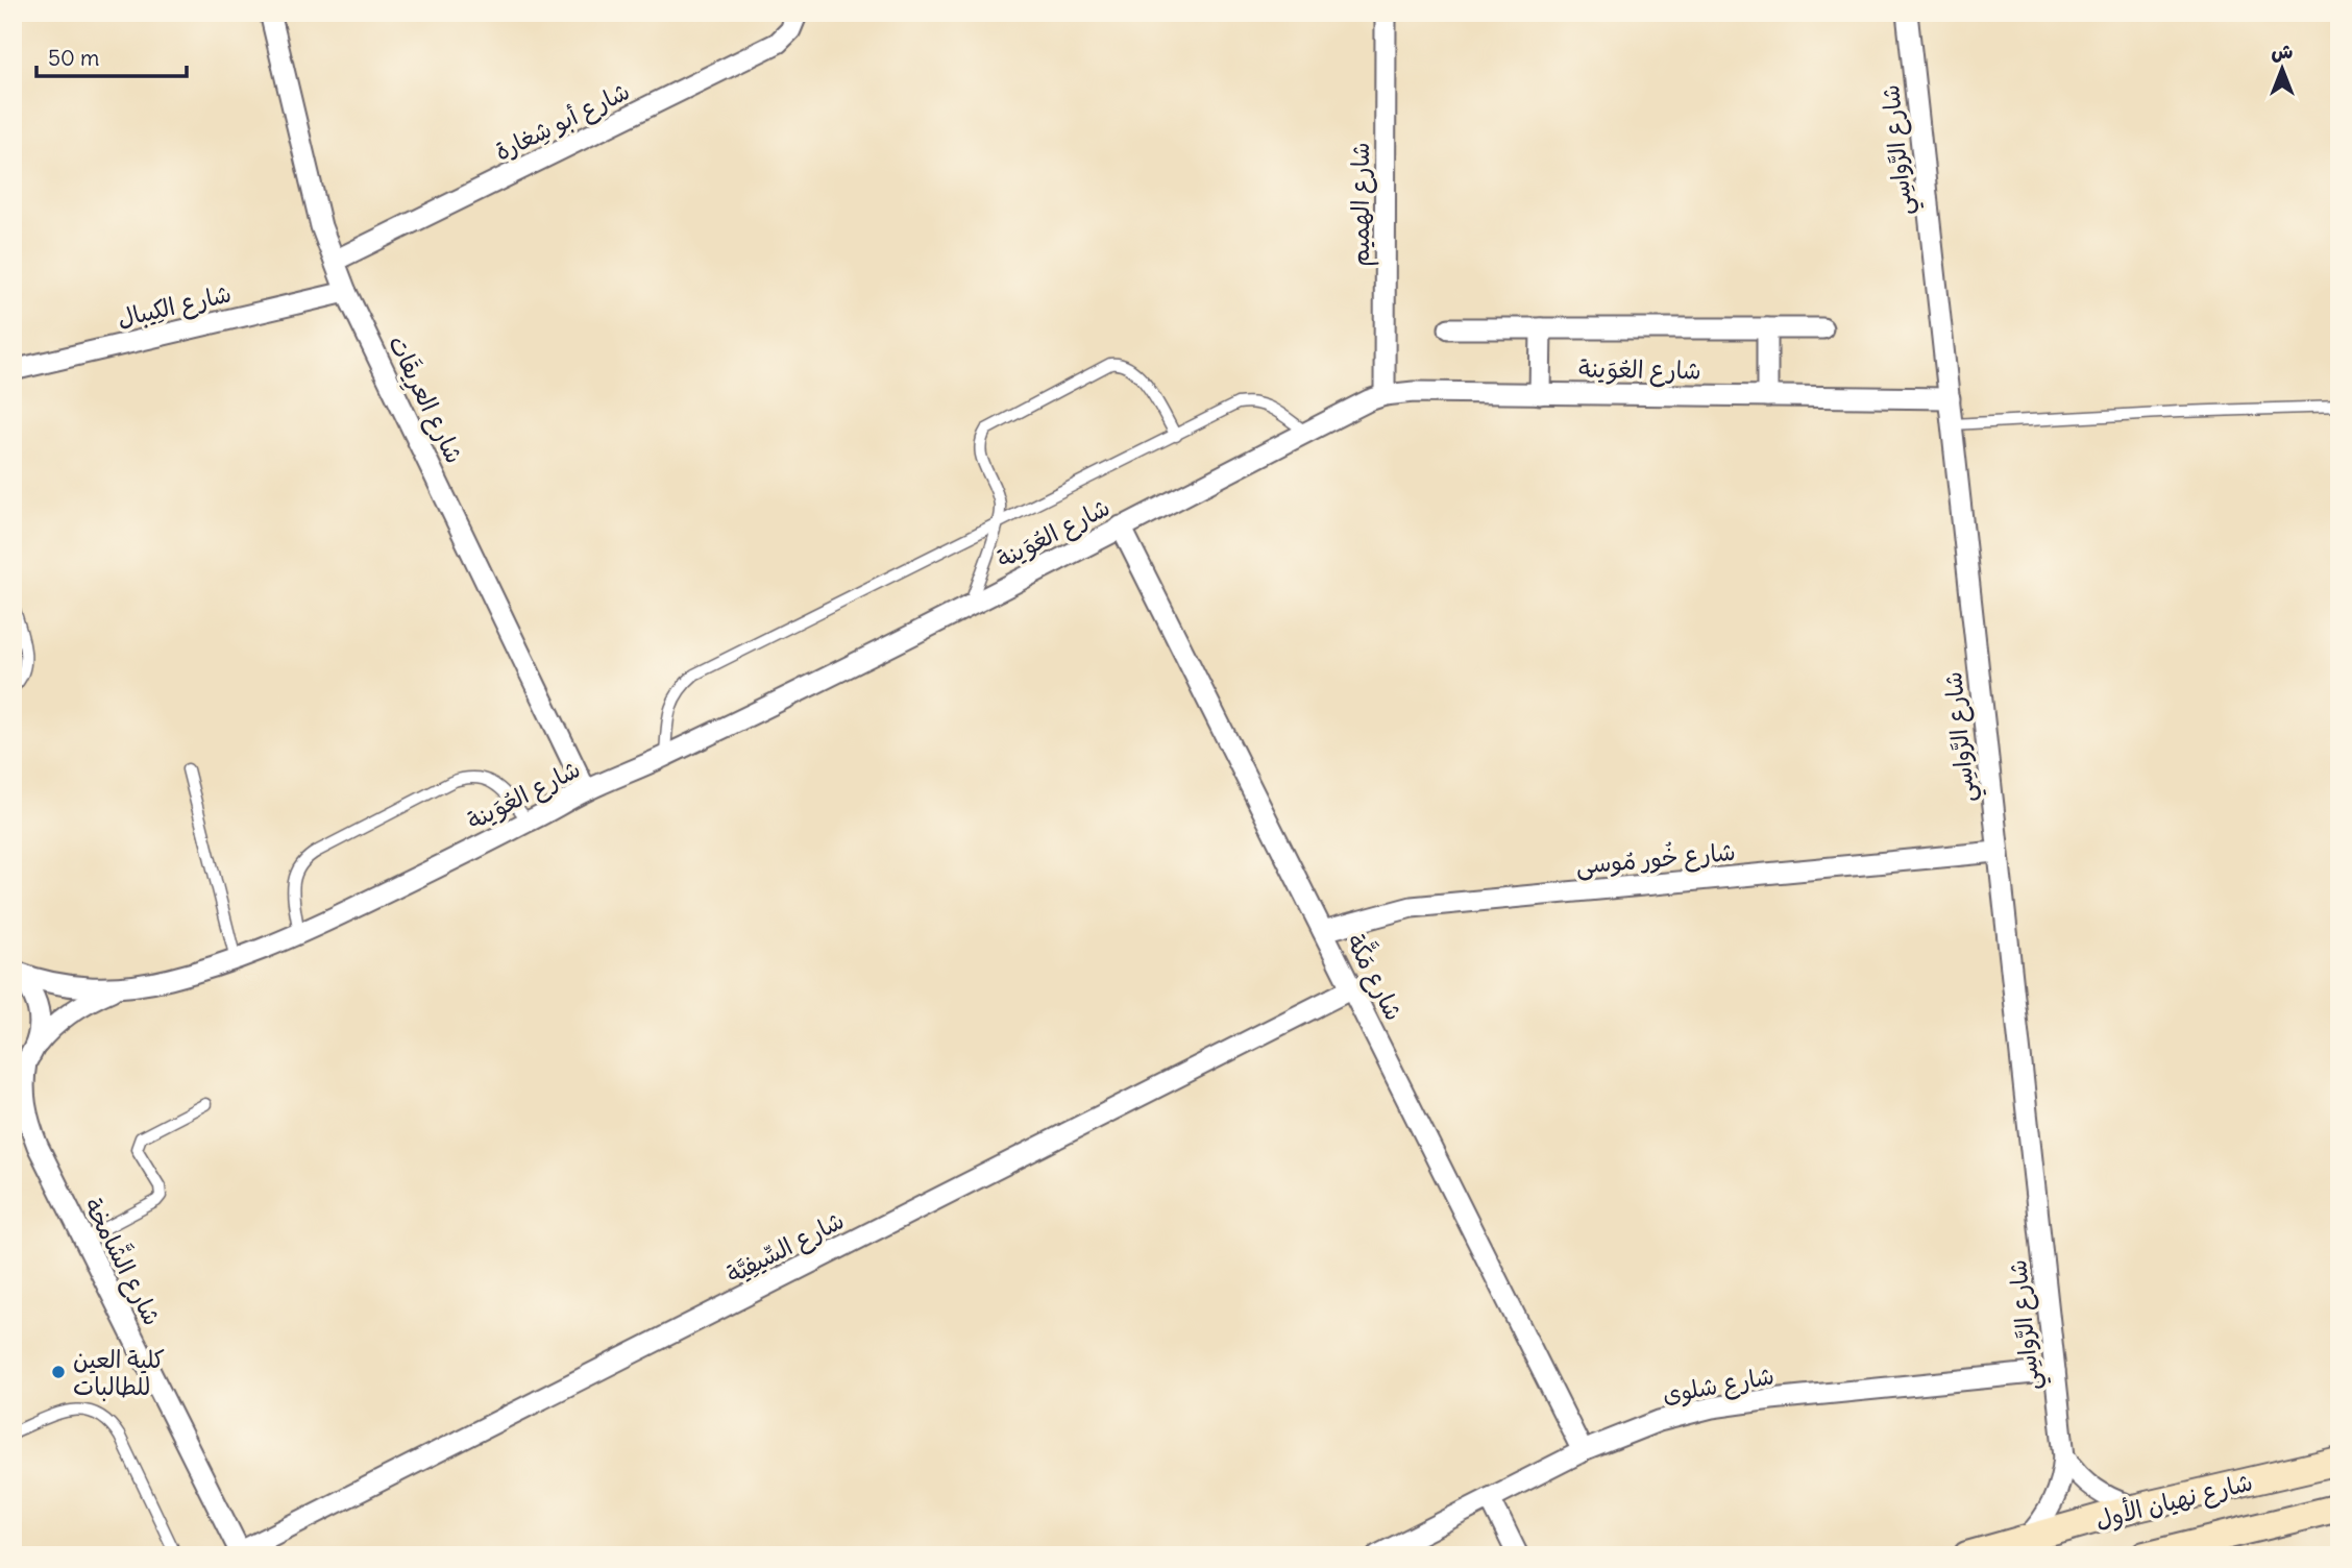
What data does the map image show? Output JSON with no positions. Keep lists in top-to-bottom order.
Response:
{
  "streets": {
    "main road": ["شارع نهيان الأول"],
    "street": [
      "شارع أبو شِغارة",
      "شارع الرَّواسِي",
      "شارع الهميم",
      "شارع الكِيبال",
      "شارع العُوَينة",
      "شارع العرِيقَات",
      "شارع خُور مُوسى",
      "شارع مَكَّة",
      "شارع السِّيفِيَّة",
      "شارع الشَّامخة",
      "شارع شلوى"
    ]
  },
  "crossings": [
    ["شارع أبو شِغارة", "شارع العرِيقَات"],
    ["شارع الرَّواسِي", "شارع العُوَينة"],
    ["شارع الرَّواسِي", "شارع خُور مُوسى"],
    ["شارع الرَّواسِي", "شارع شلوى"],
    ["شارع الرَّواسِي", "شارع نهيان الأول"],
    ["شارع الهميم", "شارع العُوَينة"],
    ["شارع الكِيبال", "شارع العرِيقَات"],
    ["شارع العُوَينة", "شارع العرِيقَات"],
    ["شارع العُوَينة", "شارع مَكَّة"],
    ["شارع العُوَينة", "شارع الشَّامخة"],
    ["شارع خُور مُوسى", "شارع مَكَّة"],
    ["شارع مَكَّة", "شارع السِّيفِيَّة"],
    ["شارع مَكَّة", "شارع شلوى"],
    ["شارع السِّيفِيَّة", "شارع الشَّامخة"]
  ],
  "places": ["كلية العين للطالبات"],
  "scale_bar": "50 m",
  "north": "top"
}
